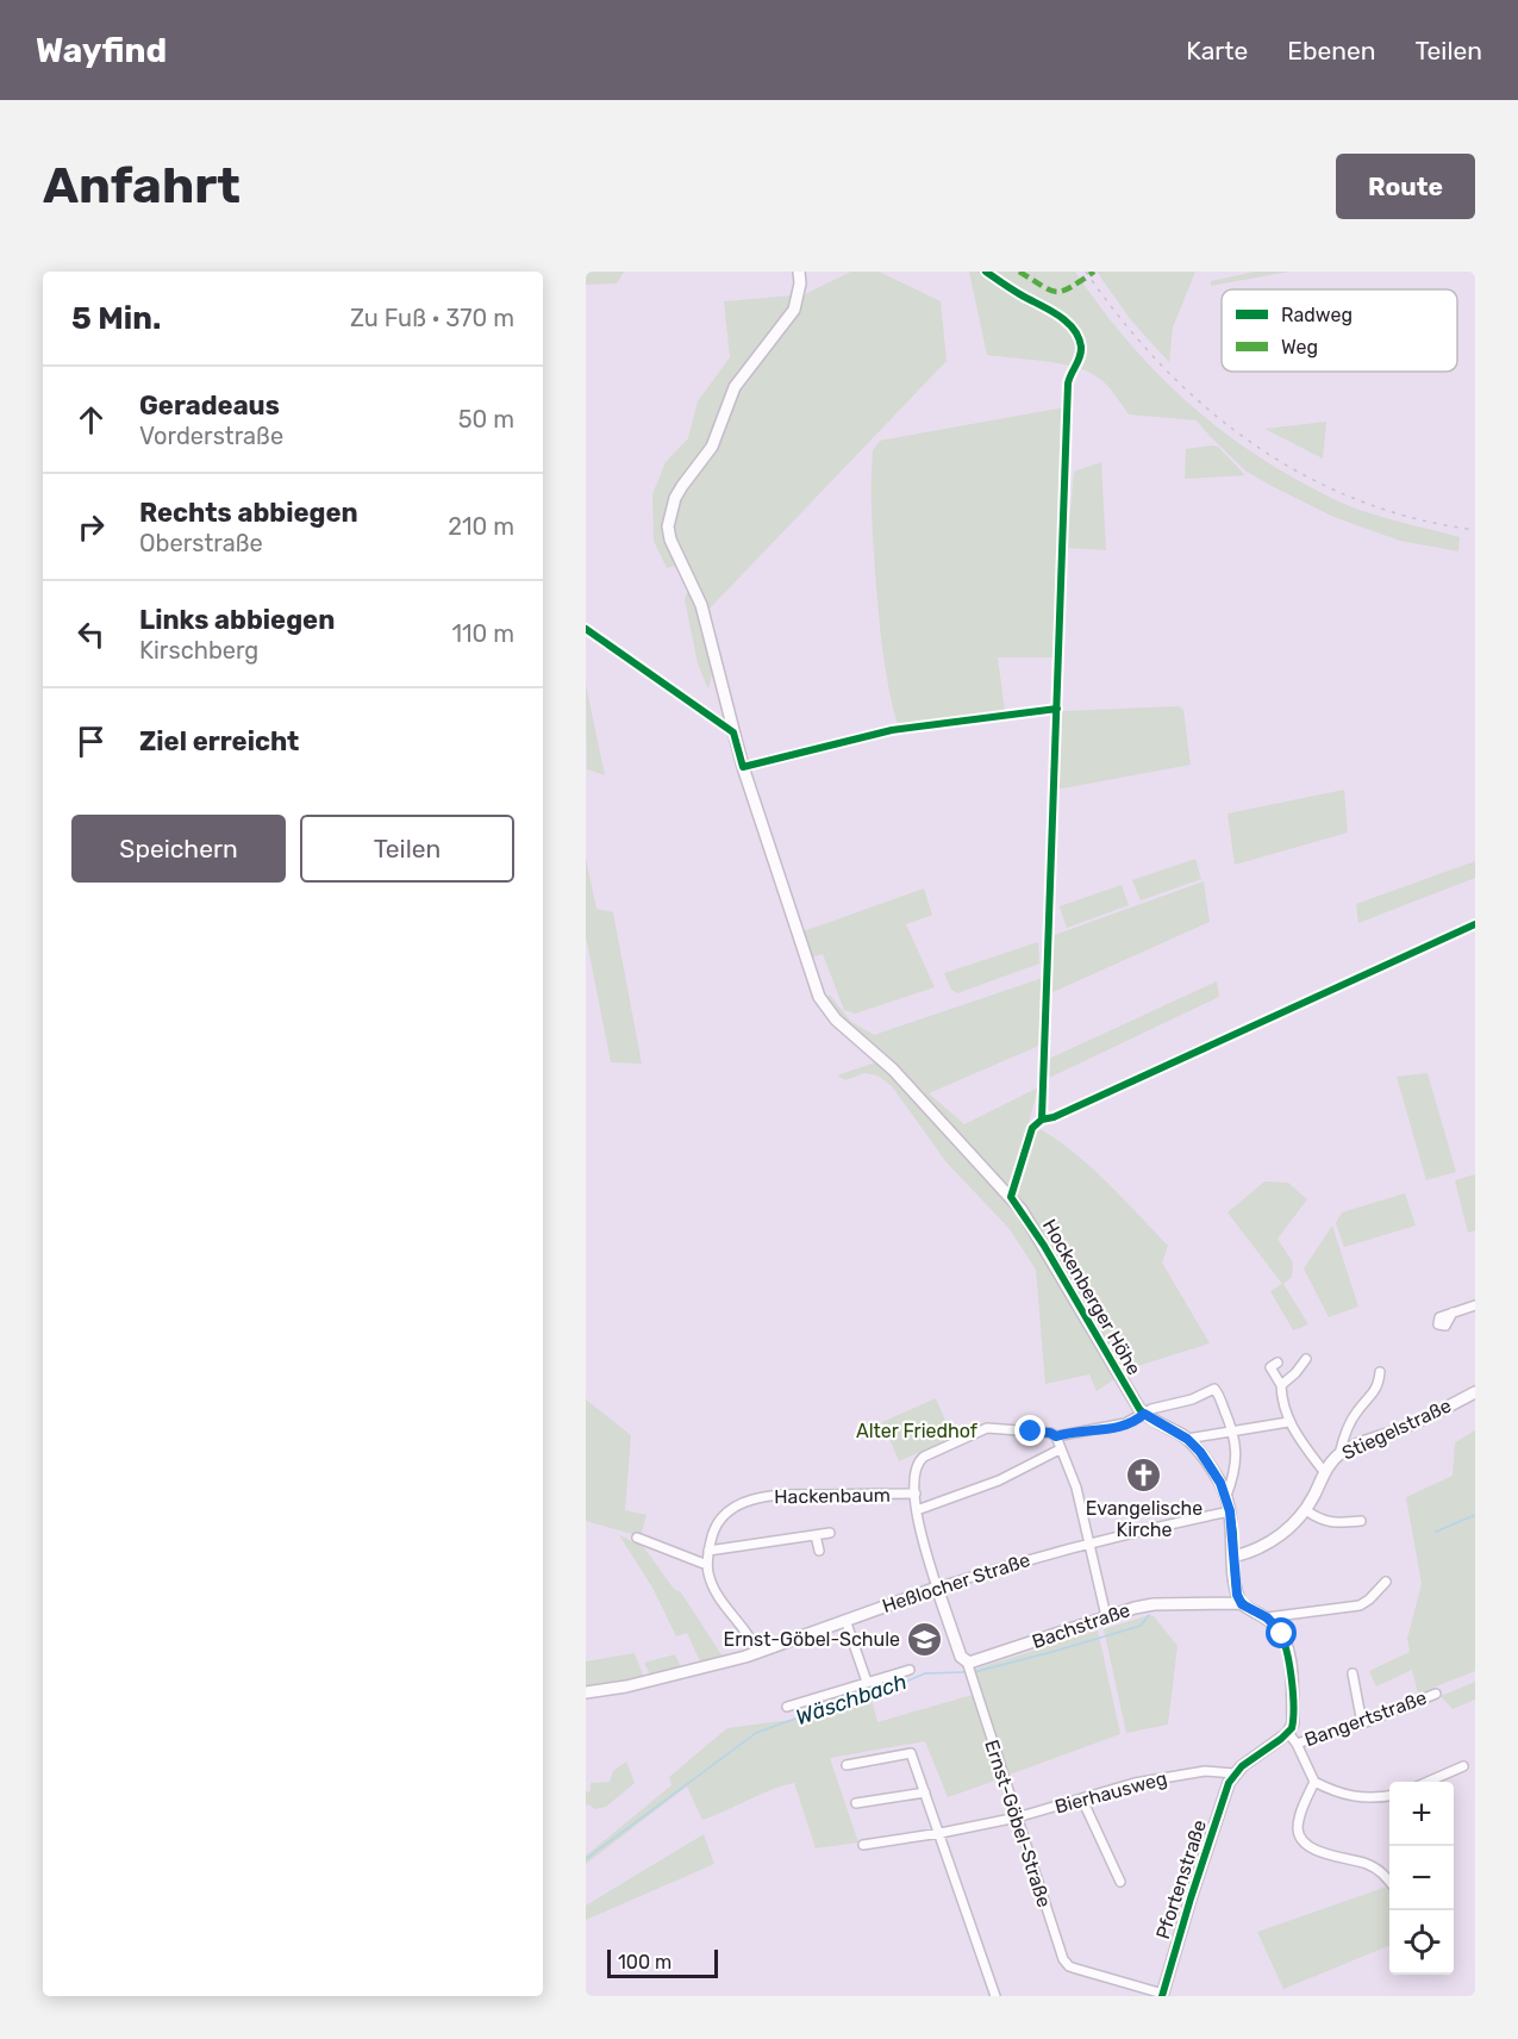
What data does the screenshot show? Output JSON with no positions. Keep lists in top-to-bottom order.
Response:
{
  "streets": {
    "street": [
      "Hockenberger Höhe",
      "Stiegelstraße",
      "Hackenbaum",
      "Heßlocher Straße",
      "Bachstraße",
      "Bangertstraße",
      "Bierhausweg",
      "Ernst-Göbel-Straße",
      "Pfortenstraße"
    ]
  },
  "crossings": [
    ["Hackenbaum", "Heßlocher Straße"],
    ["Heßlocher Straße", "Ernst-Göbel-Straße"],
    ["Bachstraße", "Ernst-Göbel-Straße"],
    ["Bierhausweg", "Ernst-Göbel-Straße"],
    ["Bierhausweg", "Pfortenstraße"],
    ["Ernst-Göbel-Straße", "Pfortenstraße"]
  ],
  "water": ["Wäschbach"],
  "parks": ["Alter Friedhof"],
  "places": {
    "church": ["Evangelische Kirche"],
    "school or university": ["Ernst-Göbel-Schule"]
  },
  "legend": ["Radweg", "Weg"],
  "scale_bar": "100 m",
  "page": {
    "header": "Wayfind",
    "nav": ["Karte", "Ebenen", "Teilen"],
    "buttons": [
      "Route",
      ["Speichern", "Teilen"]
    ],
    "title": "Anfahrt",
    "heading": ["5 Min.", "Zu Fuß · 370 m"],
    "list": [
      ["Geradeaus", "Vorderstraße", "50 m"],
      ["Rechts abbiegen", "Oberstraße", "210 m"],
      ["Links abbiegen", "Kirschberg", "110 m"],
      "Ziel erreicht"
    ],
    "map_buttons": ["+", "−"],
    "scale": "100 m"
  }
}
